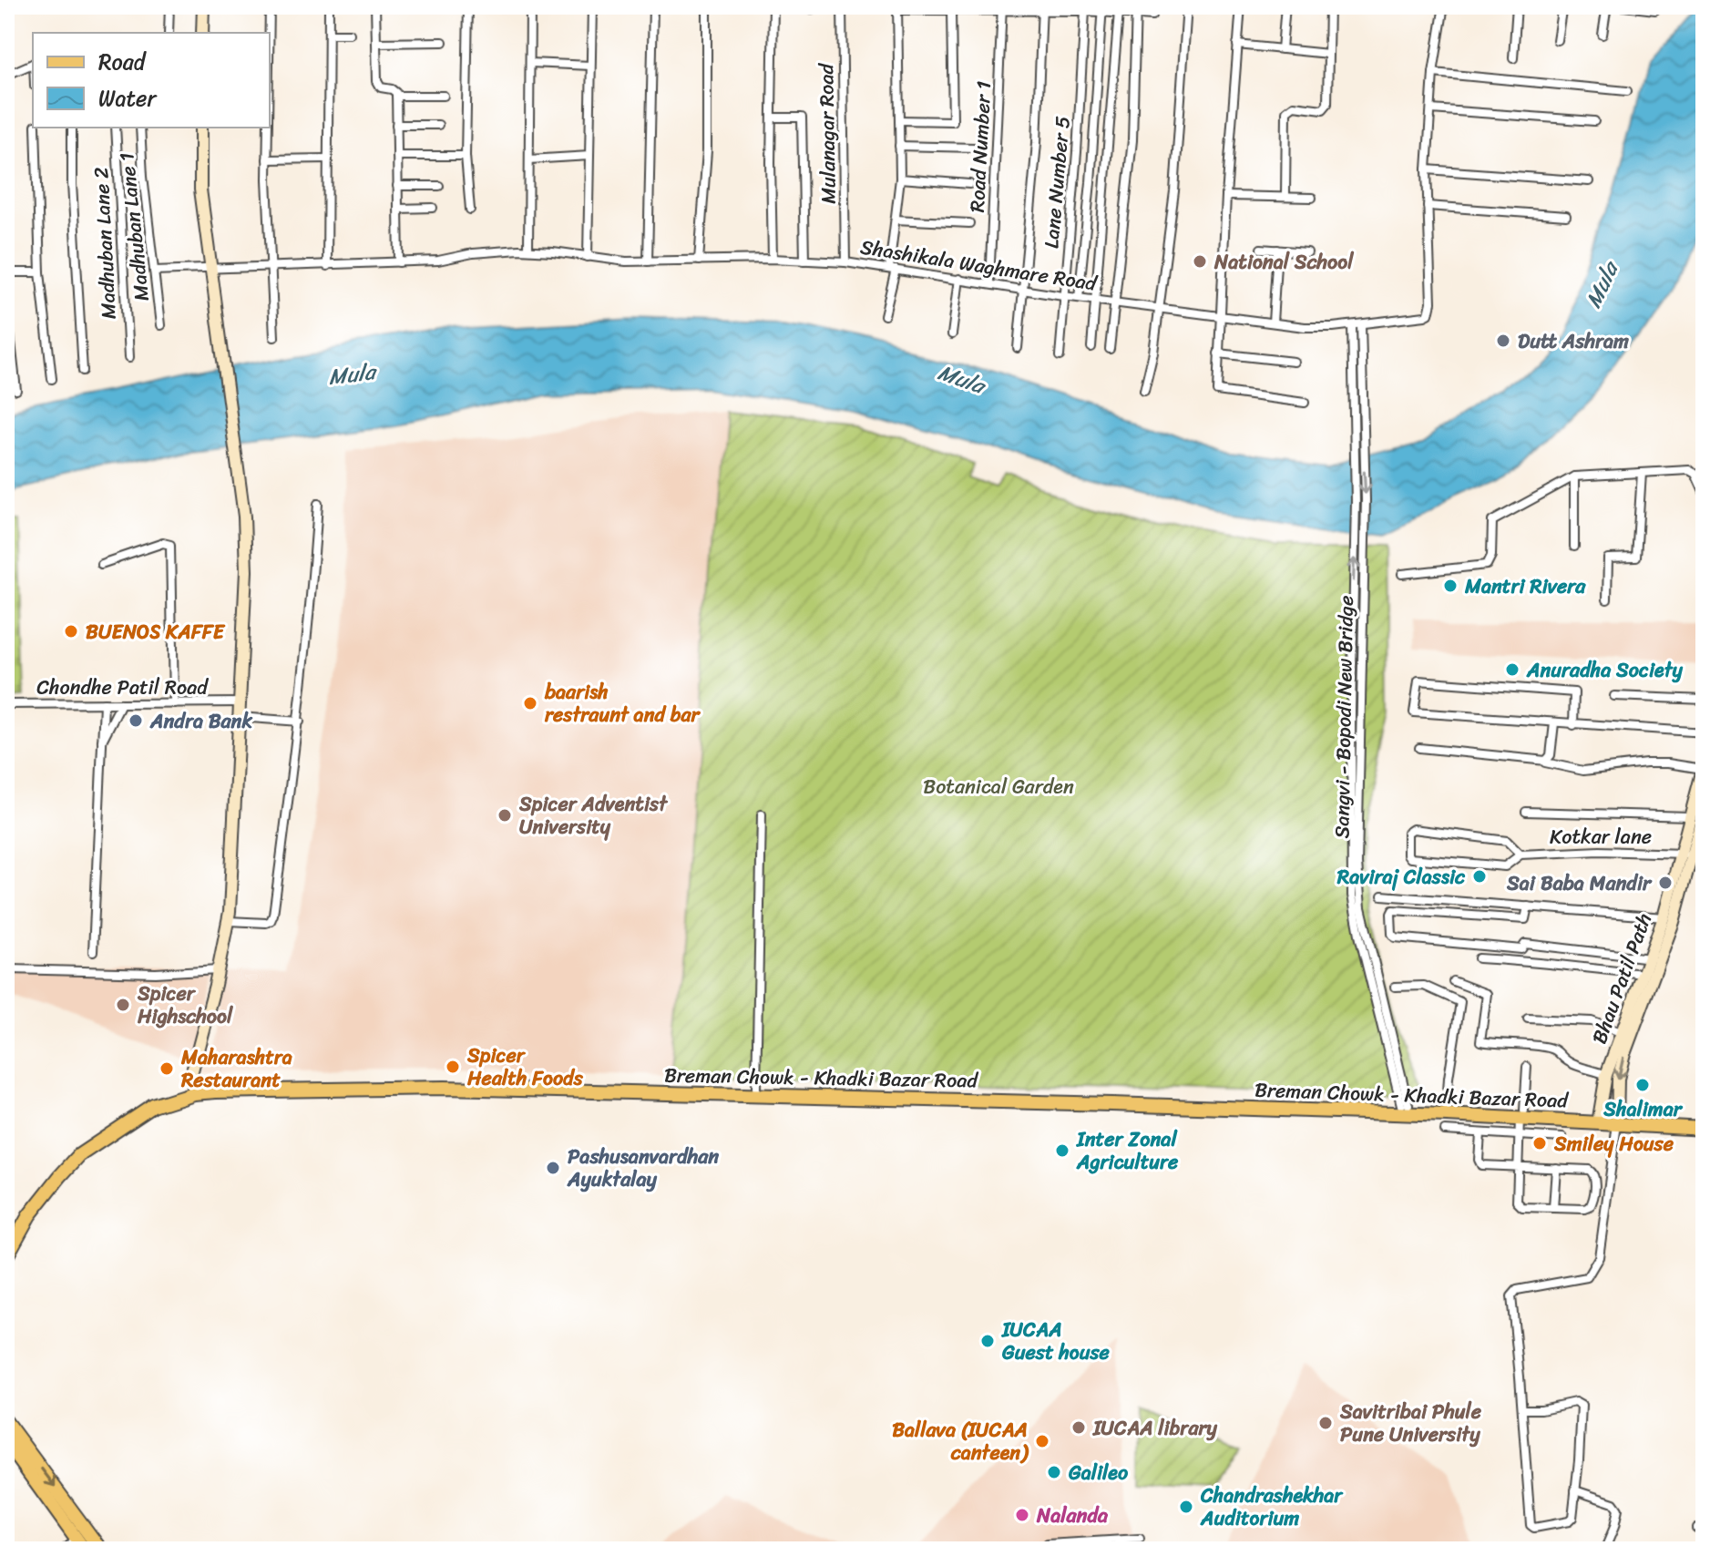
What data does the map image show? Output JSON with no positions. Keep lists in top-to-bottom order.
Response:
{
  "streets": {
    "main road": ["Breman Chowk - Khadki Bazar Road"],
    "street": [
      "Mulanagar Road",
      "Road Number 1",
      "Lane Number 5",
      "Madhuban Lane 1",
      "Madhuban Lane 2",
      "Shashikala Waghmare Road",
      "Chondhe Patil Road",
      "Sangvi - Bopodi New Bridge",
      "Kotkar lane",
      "Bhau Patil Path"
    ]
  },
  "crossings": [
    ["Mulanagar Road", "Shashikala Waghmare Road"],
    ["Road Number 1", "Shashikala Waghmare Road"],
    ["Lane Number 5", "Shashikala Waghmare Road"],
    ["Madhuban Lane 1", "Shashikala Waghmare Road"],
    ["Shashikala Waghmare Road", "Sangvi - Bopodi New Bridge"],
    ["Sangvi - Bopodi New Bridge", "Breman Chowk - Khadki Bazar Road"],
    ["Kotkar lane", "Bhau Patil Path"],
    ["Bhau Patil Path", "Breman Chowk - Khadki Bazar Road"]
  ],
  "water": ["Mula"],
  "parks": ["Botanical Garden"],
  "places": [
    "National School",
    "Dutt Ashram",
    "Mantri Rivera",
    "BUENOS KAFFE",
    "Anuradha Society",
    "baarish restraunt and bar",
    "Andra Bank",
    "Spicer Adventist University",
    "Raviraj Classic",
    "Sai Baba Mandir",
    "Spicer Highschool",
    "Spicer Health Foods",
    "Maharashtra Restaurant",
    "Shalimar",
    "Smiley House",
    "Inter Zonal Agriculture",
    "Pashusanvardhan Ayuktalay",
    "IUCAA Guest house",
    "Savitribai Phule Pune University",
    "IUCAA library",
    "Ballava (IUCAA canteen)",
    "Galileo",
    "Chandrashekhar Auditorium",
    "Nalanda"
  ],
  "legend": ["Road", "Water"]
}
